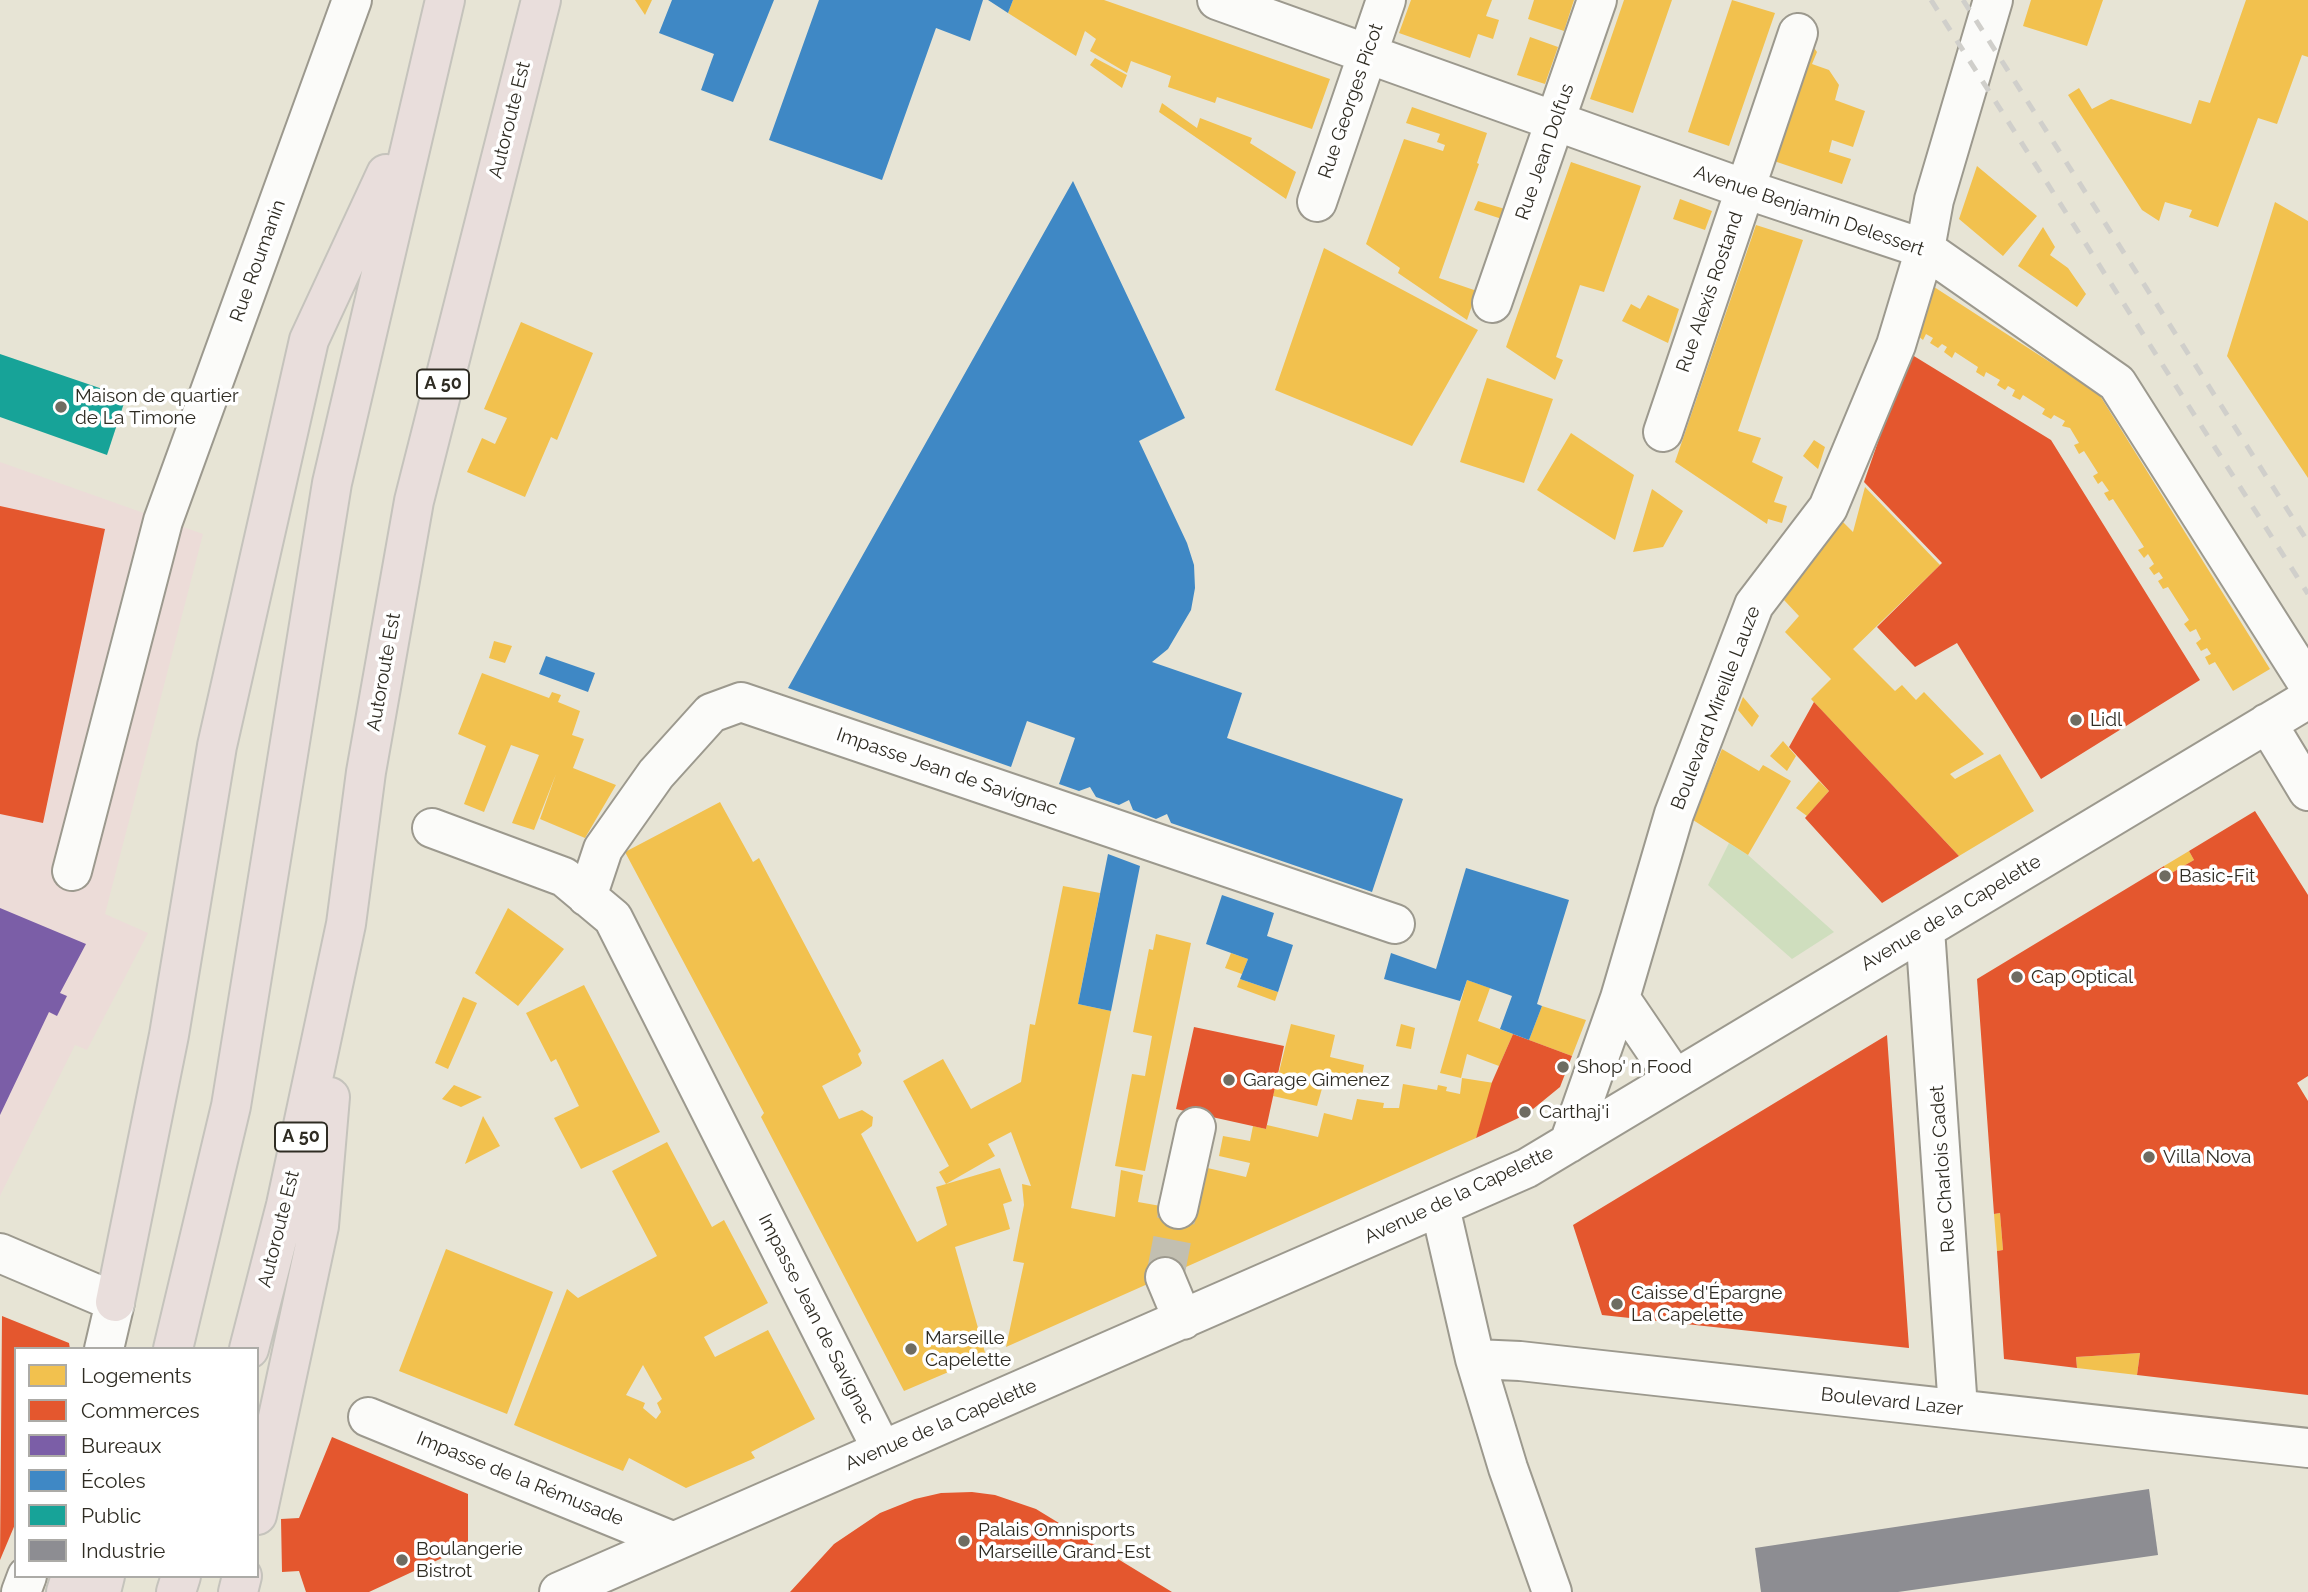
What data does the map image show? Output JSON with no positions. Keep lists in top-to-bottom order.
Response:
{
  "streets": {
    "highway": ["Autoroute Est", "A 50"],
    "street": [
      "Rue Georges Picot",
      "Rue Jean Dolfus",
      "Avenue Benjamin Delessert",
      "Rue Roumanin",
      "Rue Alexis Rostand",
      "Boulevard Mireille Lauze",
      "Impasse Jean de Savignac",
      "Avenue de la Capelette",
      "Rue Charlois Cadet",
      "Boulevard Lazer",
      "Impasse de la Rémusade"
    ]
  },
  "crossings": [
    ["Rue Georges Picot", "Avenue Benjamin Delessert"],
    ["Rue Jean Dolfus", "Avenue Benjamin Delessert"],
    ["Avenue Benjamin Delessert", "Rue Alexis Rostand"],
    ["Avenue Benjamin Delessert", "Boulevard Mireille Lauze"],
    ["Boulevard Mireille Lauze", "Avenue de la Capelette"],
    ["Impasse Jean de Savignac", "Avenue de la Capelette"],
    ["Avenue de la Capelette", "Rue Charlois Cadet"],
    ["Avenue de la Capelette", "Impasse de la Rémusade"],
    ["Rue Charlois Cadet", "Boulevard Lazer"]
  ],
  "places": [
    "Maison de quartier de La Timone",
    "Lidl",
    "Basic-Fit",
    "Cap Optical",
    "Shop' n Food",
    "Garage Gimenez",
    "Carthaj'i",
    "Villa Nova",
    "Caisse d'Épargne La Capelette",
    "Marseille Capelette",
    "Palais Omnisports Marseille Grand-Est",
    "Boulangerie Bistrot"
  ],
  "legend": [
    "Logements",
    "Commerces",
    "Bureaux",
    "Écoles",
    "Public",
    "Industrie"
  ]
}
